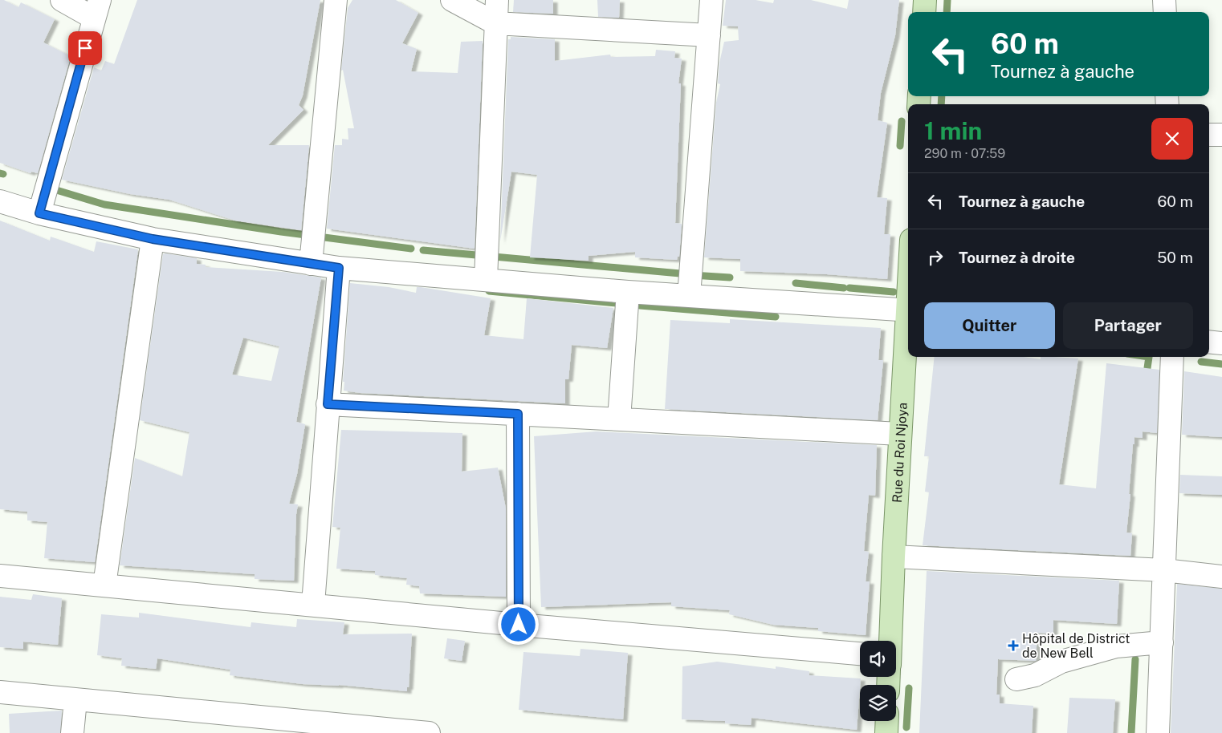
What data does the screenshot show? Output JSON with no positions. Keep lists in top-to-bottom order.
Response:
{
  "streets": {
    "main road": ["Rue du Roi Njoya"]
  },
  "places": {
    "health": ["Hôpital de District de New Bell"]
  },
  "page": {
    "turn": ["60 m", "Tournez à gauche"],
    "heading": ["1 min", "290 m · 07:59"],
    "list": [
      {
        "name": "Tournez à gauche",
        "value": "60 m"
      },
      {
        "name": "Tournez à droite",
        "value": "50 m"
      }
    ],
    "buttons": ["Quitter", "Partager"]
  }
}
